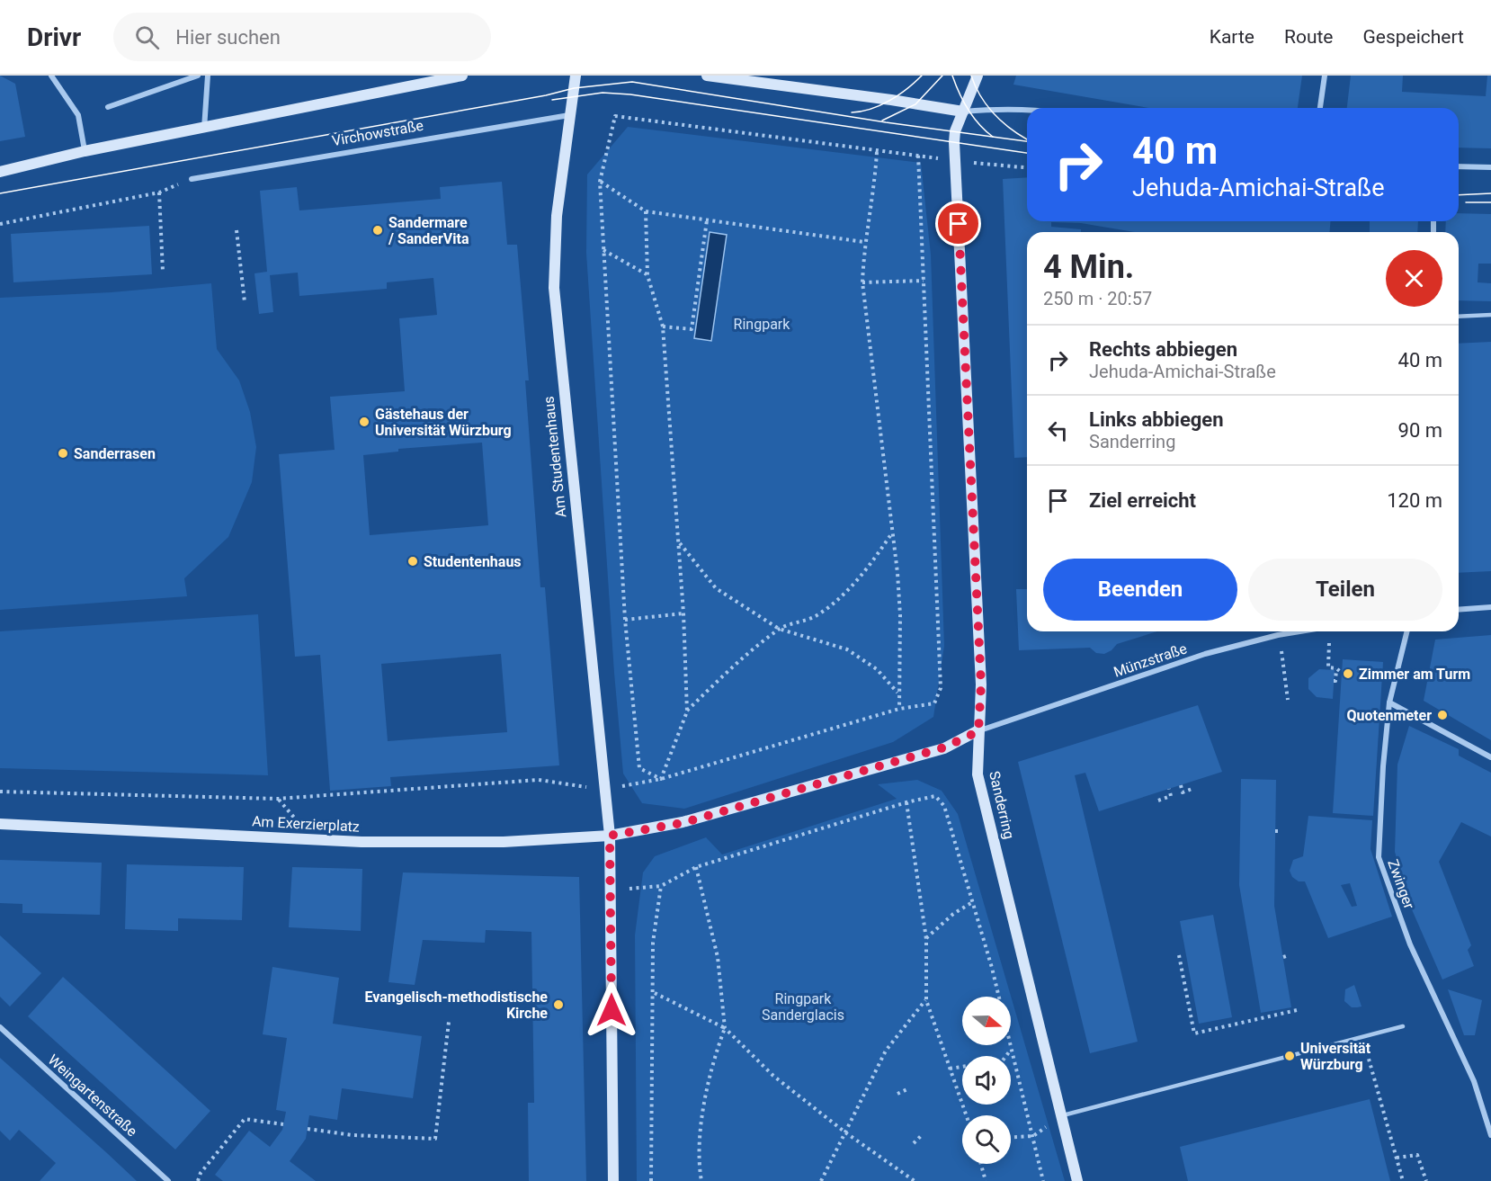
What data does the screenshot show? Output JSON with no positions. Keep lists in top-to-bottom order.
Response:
{
  "streets": {
    "street": [
      "Virchowstraße",
      "Am Studentenhaus",
      "Münzstraße",
      "Sanderring",
      "Am Exerzierplatz",
      "Zwinger",
      "Weingartenstraße"
    ]
  },
  "crossings": [
    ["Virchowstraße", "Am Studentenhaus"],
    ["Am Studentenhaus", "Am Exerzierplatz"],
    ["Münzstraße", "Sanderring"],
    ["Münzstraße", "Am Exerzierplatz"],
    ["Sanderring", "Am Exerzierplatz"]
  ],
  "parks": ["Ringpark", "Ringpark Sanderglacis"],
  "places": [
    "Sandermare / SanderVita",
    "Gästehaus der Universität Würzburg",
    "Sanderrasen",
    "Studentenhaus",
    "Zimmer am Turm",
    "Quotenmeter",
    "Evangelisch-methodistische Kirche",
    "Universität Würzburg"
  ],
  "north": "right",
  "page": {
    "header": "Drivr",
    "search": "Hier suchen",
    "nav": ["Karte", "Route", "Gespeichert"],
    "turn": ["40 m", "Jehuda-Amichai-Straße"],
    "heading": ["4 Min.", "250 m · 20:57"],
    "list": [
      {
        "name": "Rechts abbiegen",
        "note": "Jehuda-Amichai-Straße",
        "value": "40 m"
      },
      {
        "name": "Links abbiegen",
        "note": "Sanderring",
        "value": "90 m"
      },
      {
        "name": "Ziel erreicht",
        "value": "120 m"
      }
    ],
    "buttons": ["Beenden", "Teilen"]
  }
}
